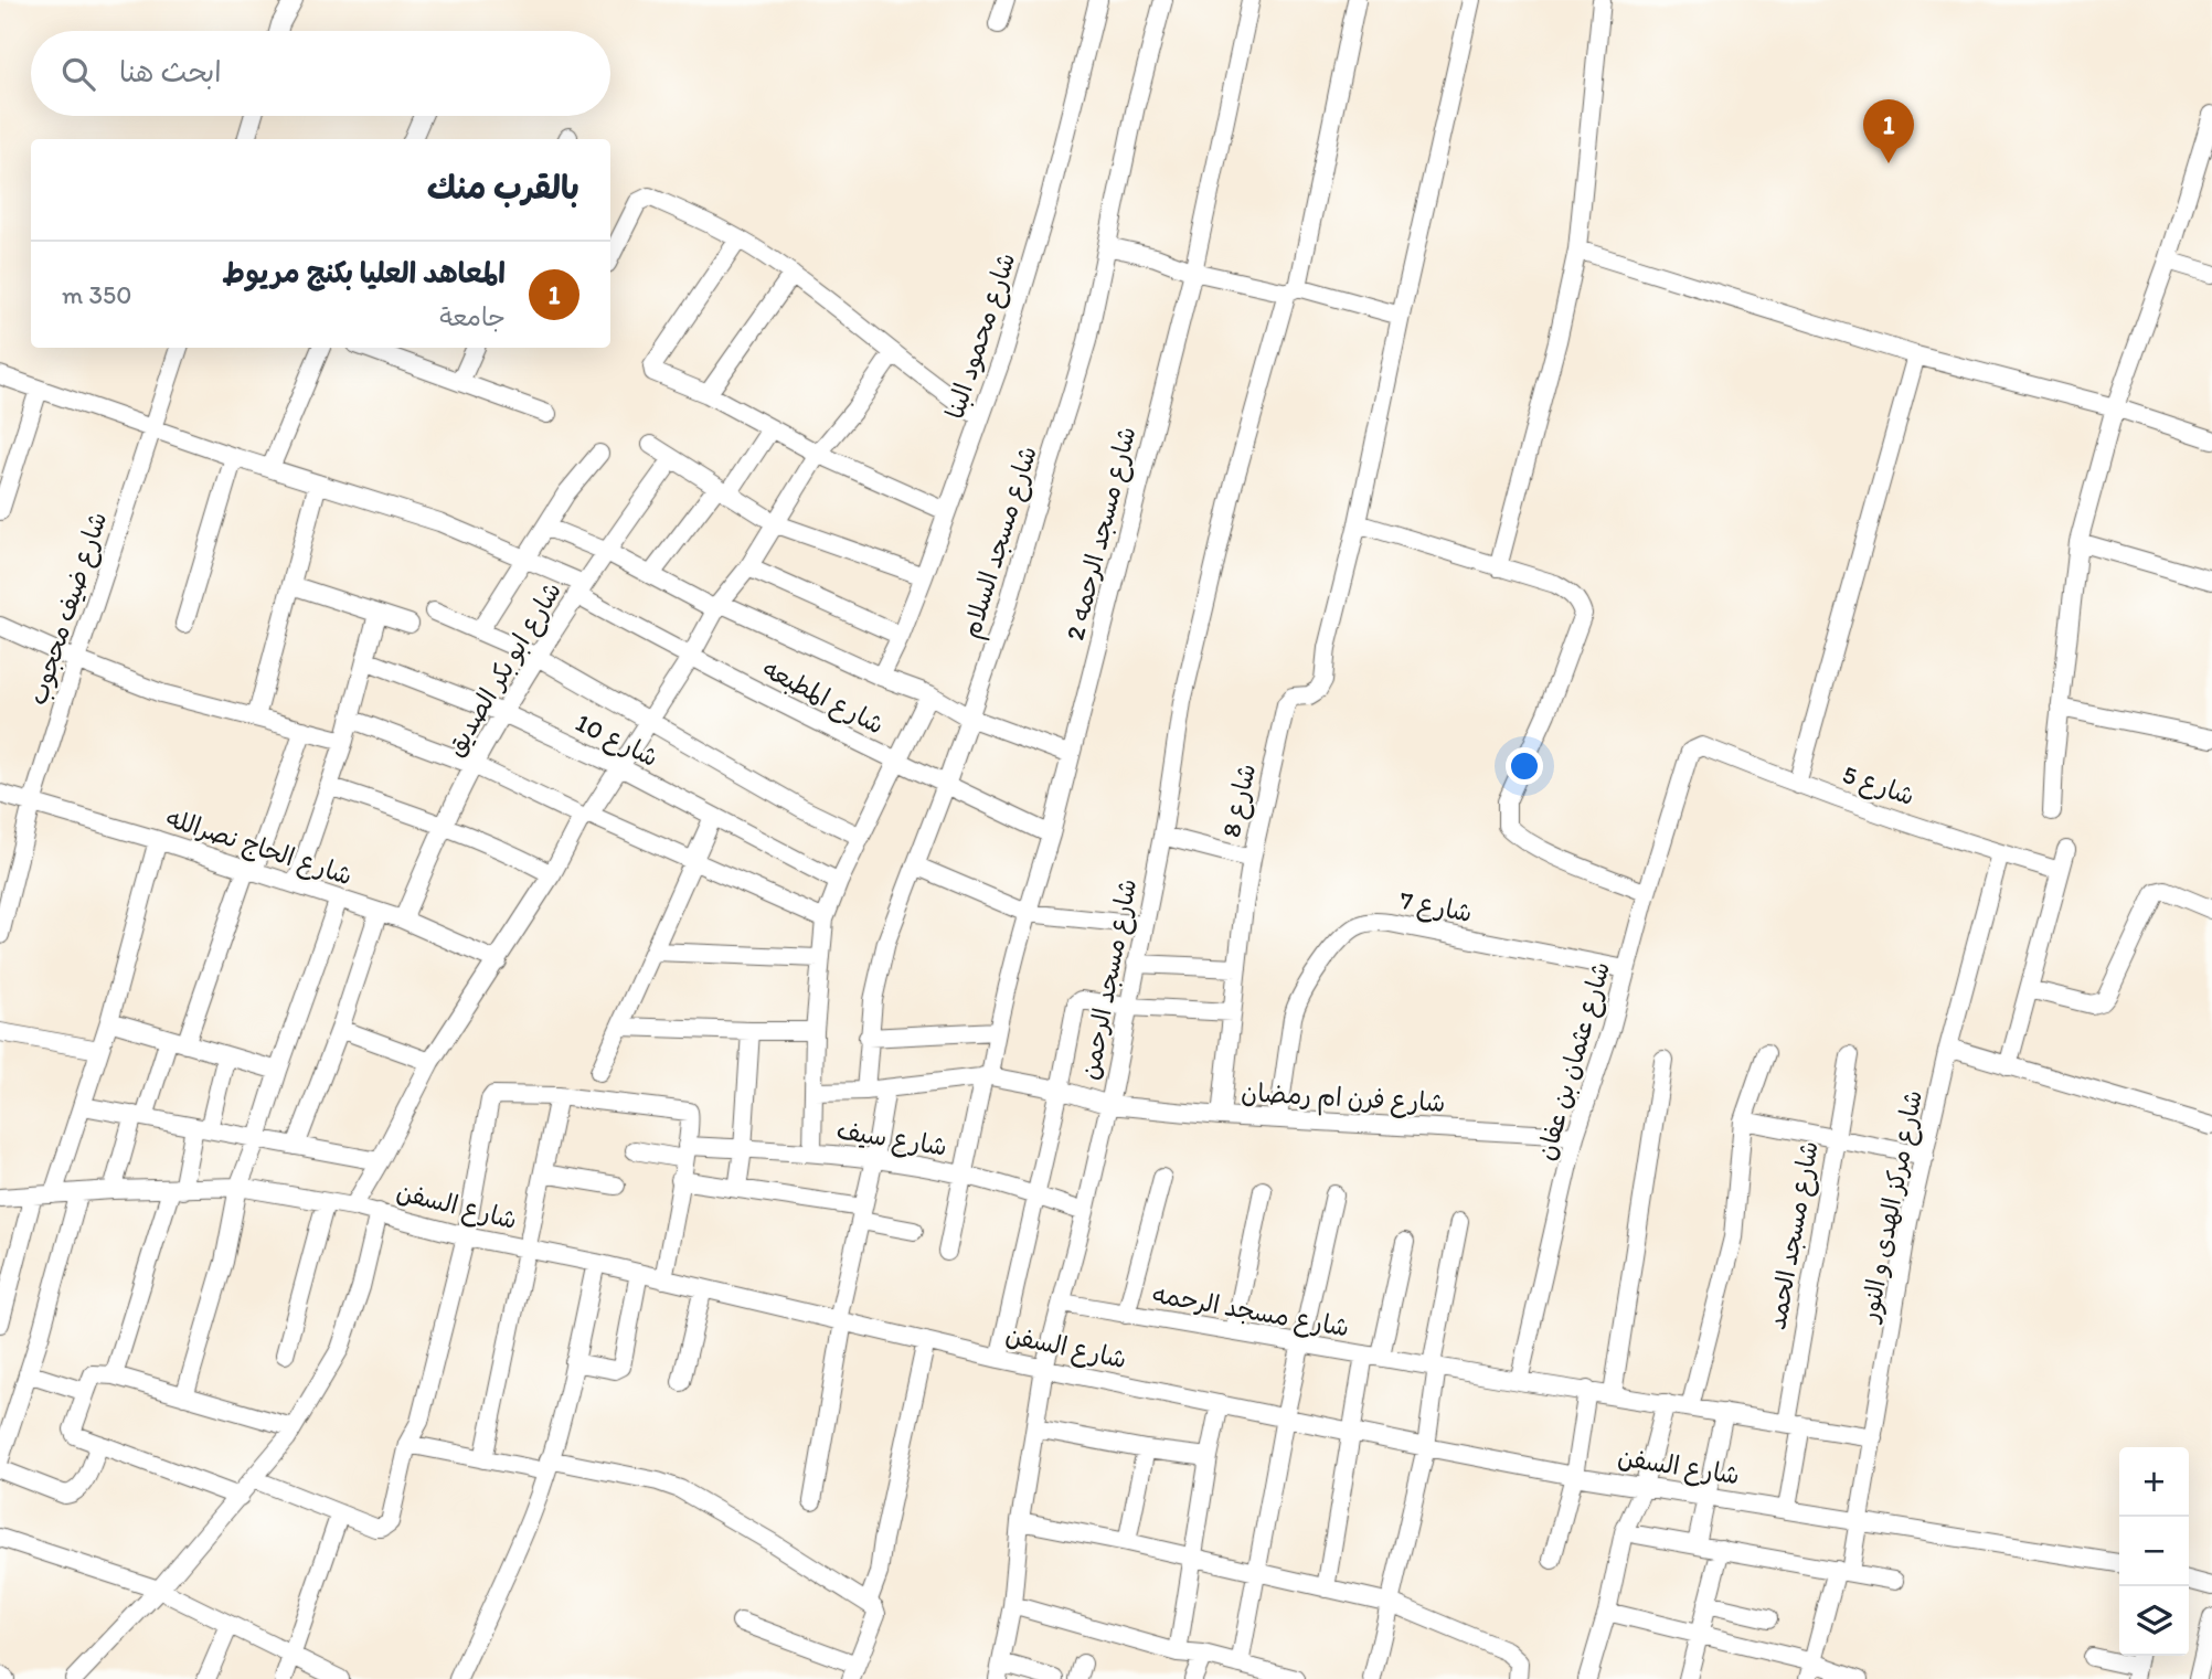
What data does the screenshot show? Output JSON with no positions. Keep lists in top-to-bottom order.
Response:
{
  "streets": {
    "street": [
      "شارع محمود البنا",
      "شارع مسجد الرحمه 2",
      "شارع مسجد السلام",
      "شارع ضيف محجوب",
      "شارع ابو بكر الصديق",
      "شارع المطبعه",
      "شارع 10",
      "شارع 5",
      "شارع 8",
      "شارع الحاج نصرالله",
      "شارع 7",
      "شارع مسجد الرحمن",
      "شارع عثمان بن عفان",
      "شارع فرن ام رمضان",
      "شارع سيف",
      "شارع السفن",
      "شارع مركز الهدى و النور",
      "شارع مسجد الحمد",
      "شارع مسجد الرحمه"
    ]
  },
  "crossings": [
    ["شارع مسجد الرحمه 2", "شارع المطبعه"],
    ["شارع مسجد الرحمه 2", "شارع فرن ام رمضان"],
    ["شارع مسجد السلام", "شارع المطبعه"],
    ["شارع مسجد السلام", "شارع فرن ام رمضان"],
    ["شارع ضيف محجوب", "شارع المطبعه"],
    ["شارع ضيف محجوب", "شارع الحاج نصرالله"],
    ["شارع ابو بكر الصديق", "شارع المطبعه"],
    ["شارع ابو بكر الصديق", "شارع 10"],
    ["شارع ابو بكر الصديق", "شارع الحاج نصرالله"],
    ["شارع 5", "شارع عثمان بن عفان"],
    ["شارع 5", "شارع مركز الهدى و النور"],
    ["شارع 8", "شارع فرن ام رمضان"],
    ["شارع 7", "شارع عثمان بن عفان"],
    ["شارع 7", "شارع فرن ام رمضان"],
    ["شارع مسجد الرحمن", "شارع فرن ام رمضان"],
    ["شارع مسجد الرحمن", "شارع سيف"],
    ["شارع مسجد الرحمن", "شارع السفن"],
    ["شارع مسجد الرحمن", "شارع مسجد الرحمه"],
    ["شارع عثمان بن عفان", "شارع فرن ام رمضان"],
    ["شارع عثمان بن عفان", "شارع مسجد الرحمه"],
    ["شارع السفن", "شارع مركز الهدى و النور"],
    ["شارع السفن", "شارع مسجد الحمد"],
    ["شارع مركز الهدى و النور", "شارع مسجد الرحمه"],
    ["شارع مسجد الحمد", "شارع مسجد الرحمه"]
  ],
  "page": {
    "search": "ابحث هنا",
    "pins": "1",
    "heading": "بالقرب منك",
    "list": [
      {
        "mark": "1",
        "name": "المعاهد العليا بكنج مريوط",
        "note": "جامعة",
        "value": "350 m"
      }
    ],
    "map_buttons": ["+", "−"]
  }
}
